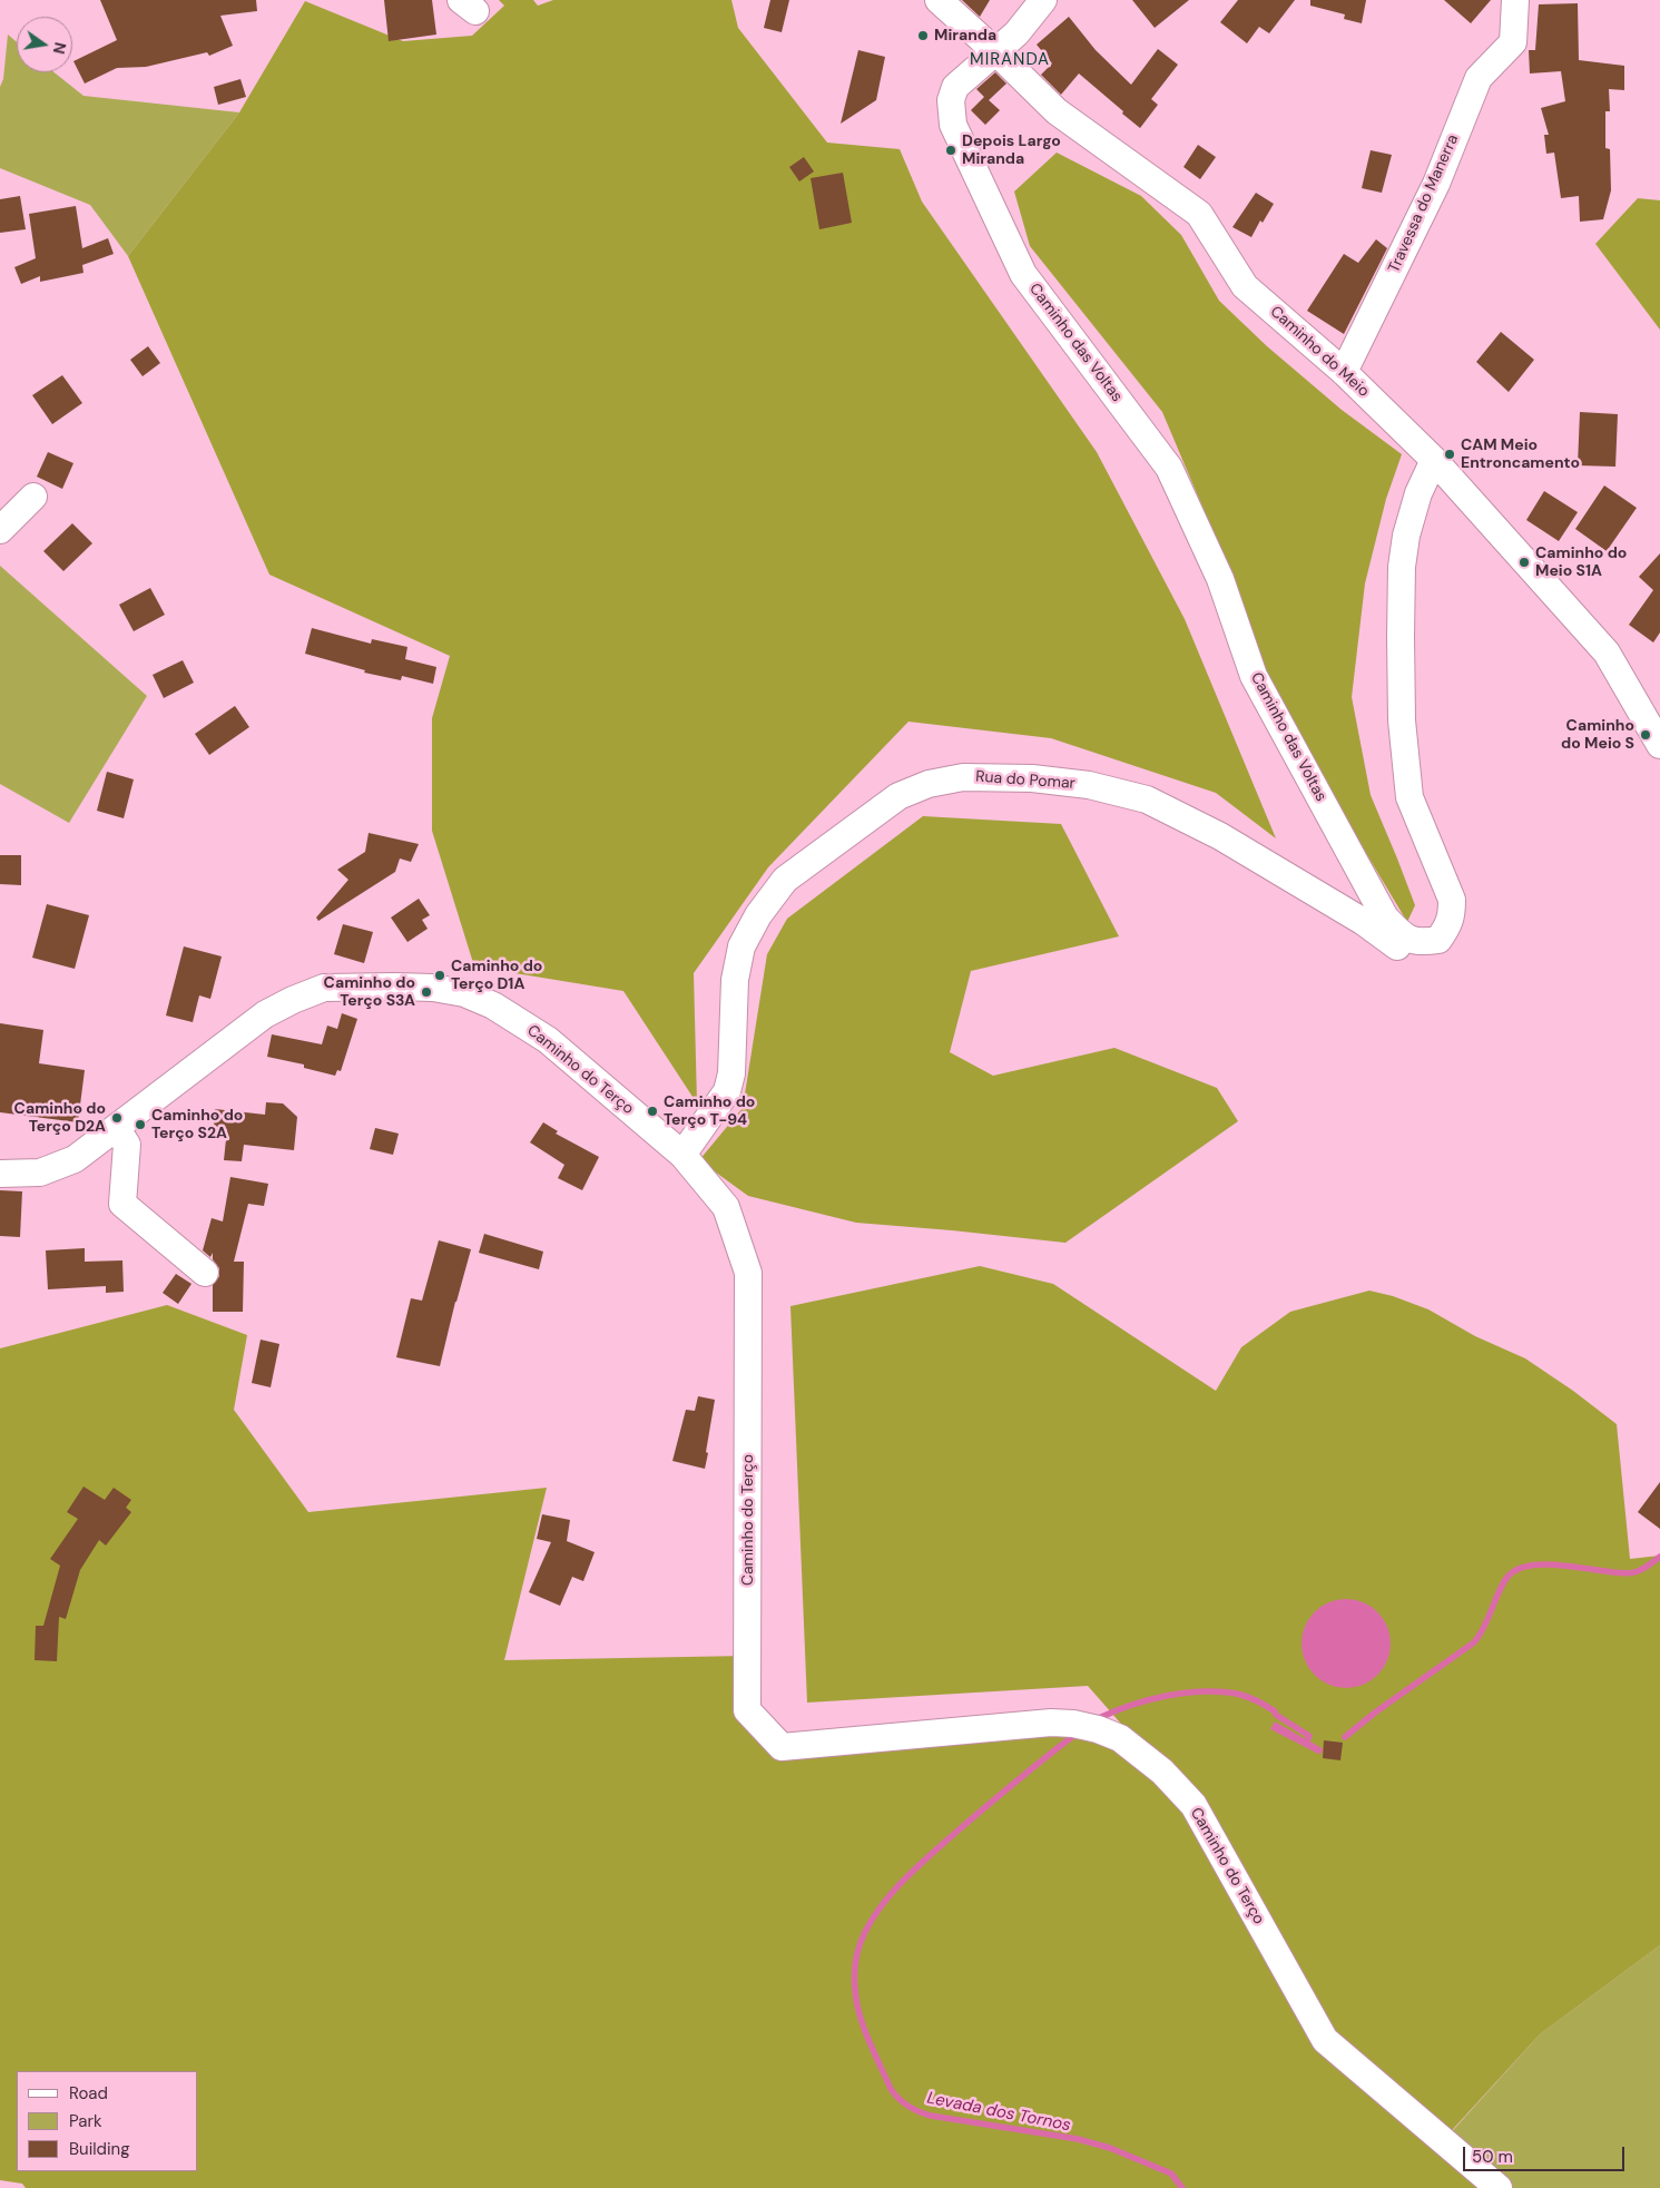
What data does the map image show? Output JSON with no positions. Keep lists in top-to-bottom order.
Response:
{
  "streets": {
    "street": [
      "Travessa do Manerra",
      "Caminho das Voltas",
      "Caminho do Meio",
      "Rua do Pomar",
      "Caminho do Terço"
    ]
  },
  "crossings": [
    ["Travessa do Manerra", "Caminho do Meio"],
    ["Caminho das Voltas", "Caminho do Meio"],
    ["Caminho das Voltas", "Rua do Pomar"],
    ["Rua do Pomar", "Caminho do Terço"]
  ],
  "districts": ["MIRANDA"],
  "water": ["Levada dos Tornos"],
  "places": [
    "Miranda",
    "Depois Largo Miranda",
    "CAM Meio Entroncamento",
    "Caminho do Meio S1A",
    "Caminho do Meio S",
    "Caminho do Terço D1A",
    "Caminho do Terço S3A",
    "Caminho do Terço T-94",
    "Caminho do Terço D2A",
    "Caminho do Terço S2A"
  ],
  "legend": ["Road", "Park", "Building"],
  "scale_bar": "50 m",
  "north": "right"
}
